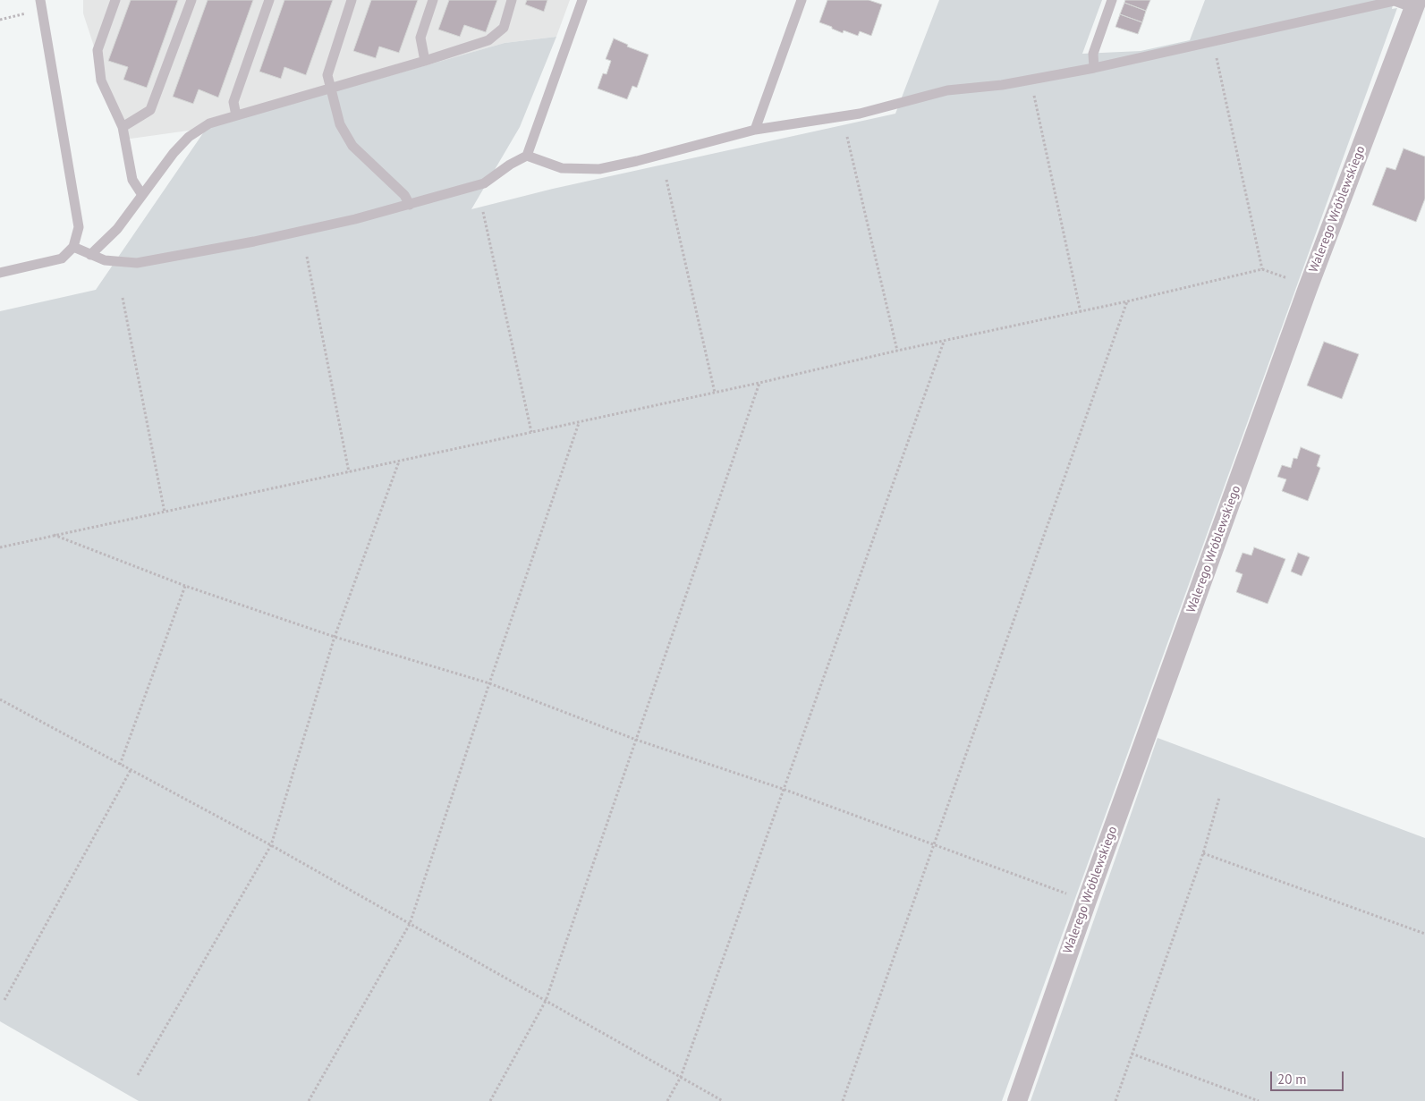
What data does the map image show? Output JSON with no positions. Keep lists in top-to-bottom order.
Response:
{
  "streets": {
    "street": ["Walerego Wróblewskiego"]
  },
  "scale_bar": "20 m"
}
